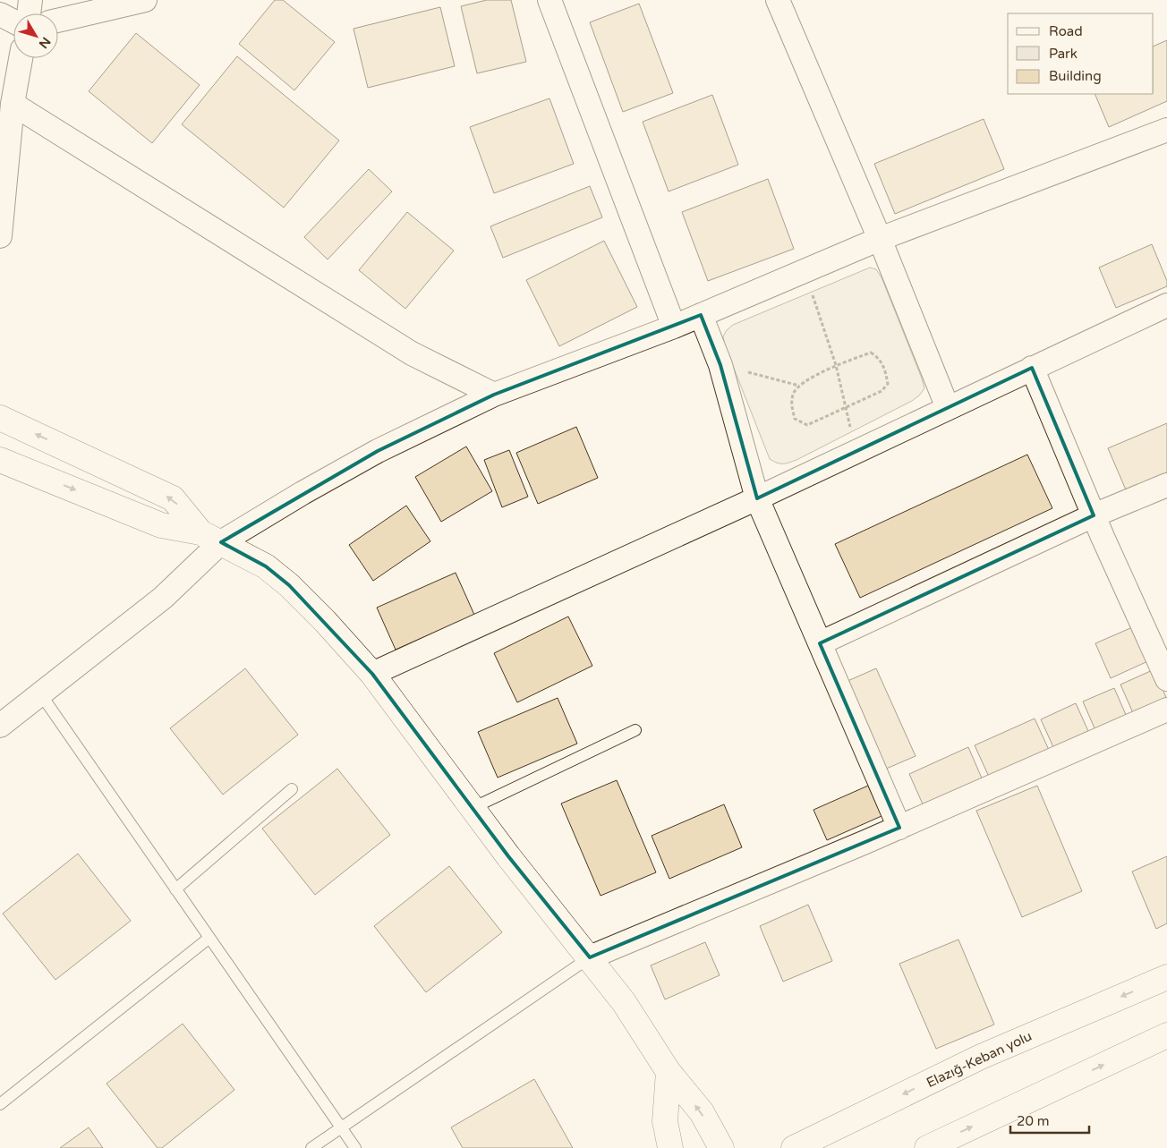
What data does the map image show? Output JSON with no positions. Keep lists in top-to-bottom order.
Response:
{
  "streets": {
    "main road": ["Elazığ-Keban yolu"]
  },
  "legend": ["Road", "Park", "Building"],
  "scale_bar": "20 m",
  "north": "bottom right"
}
